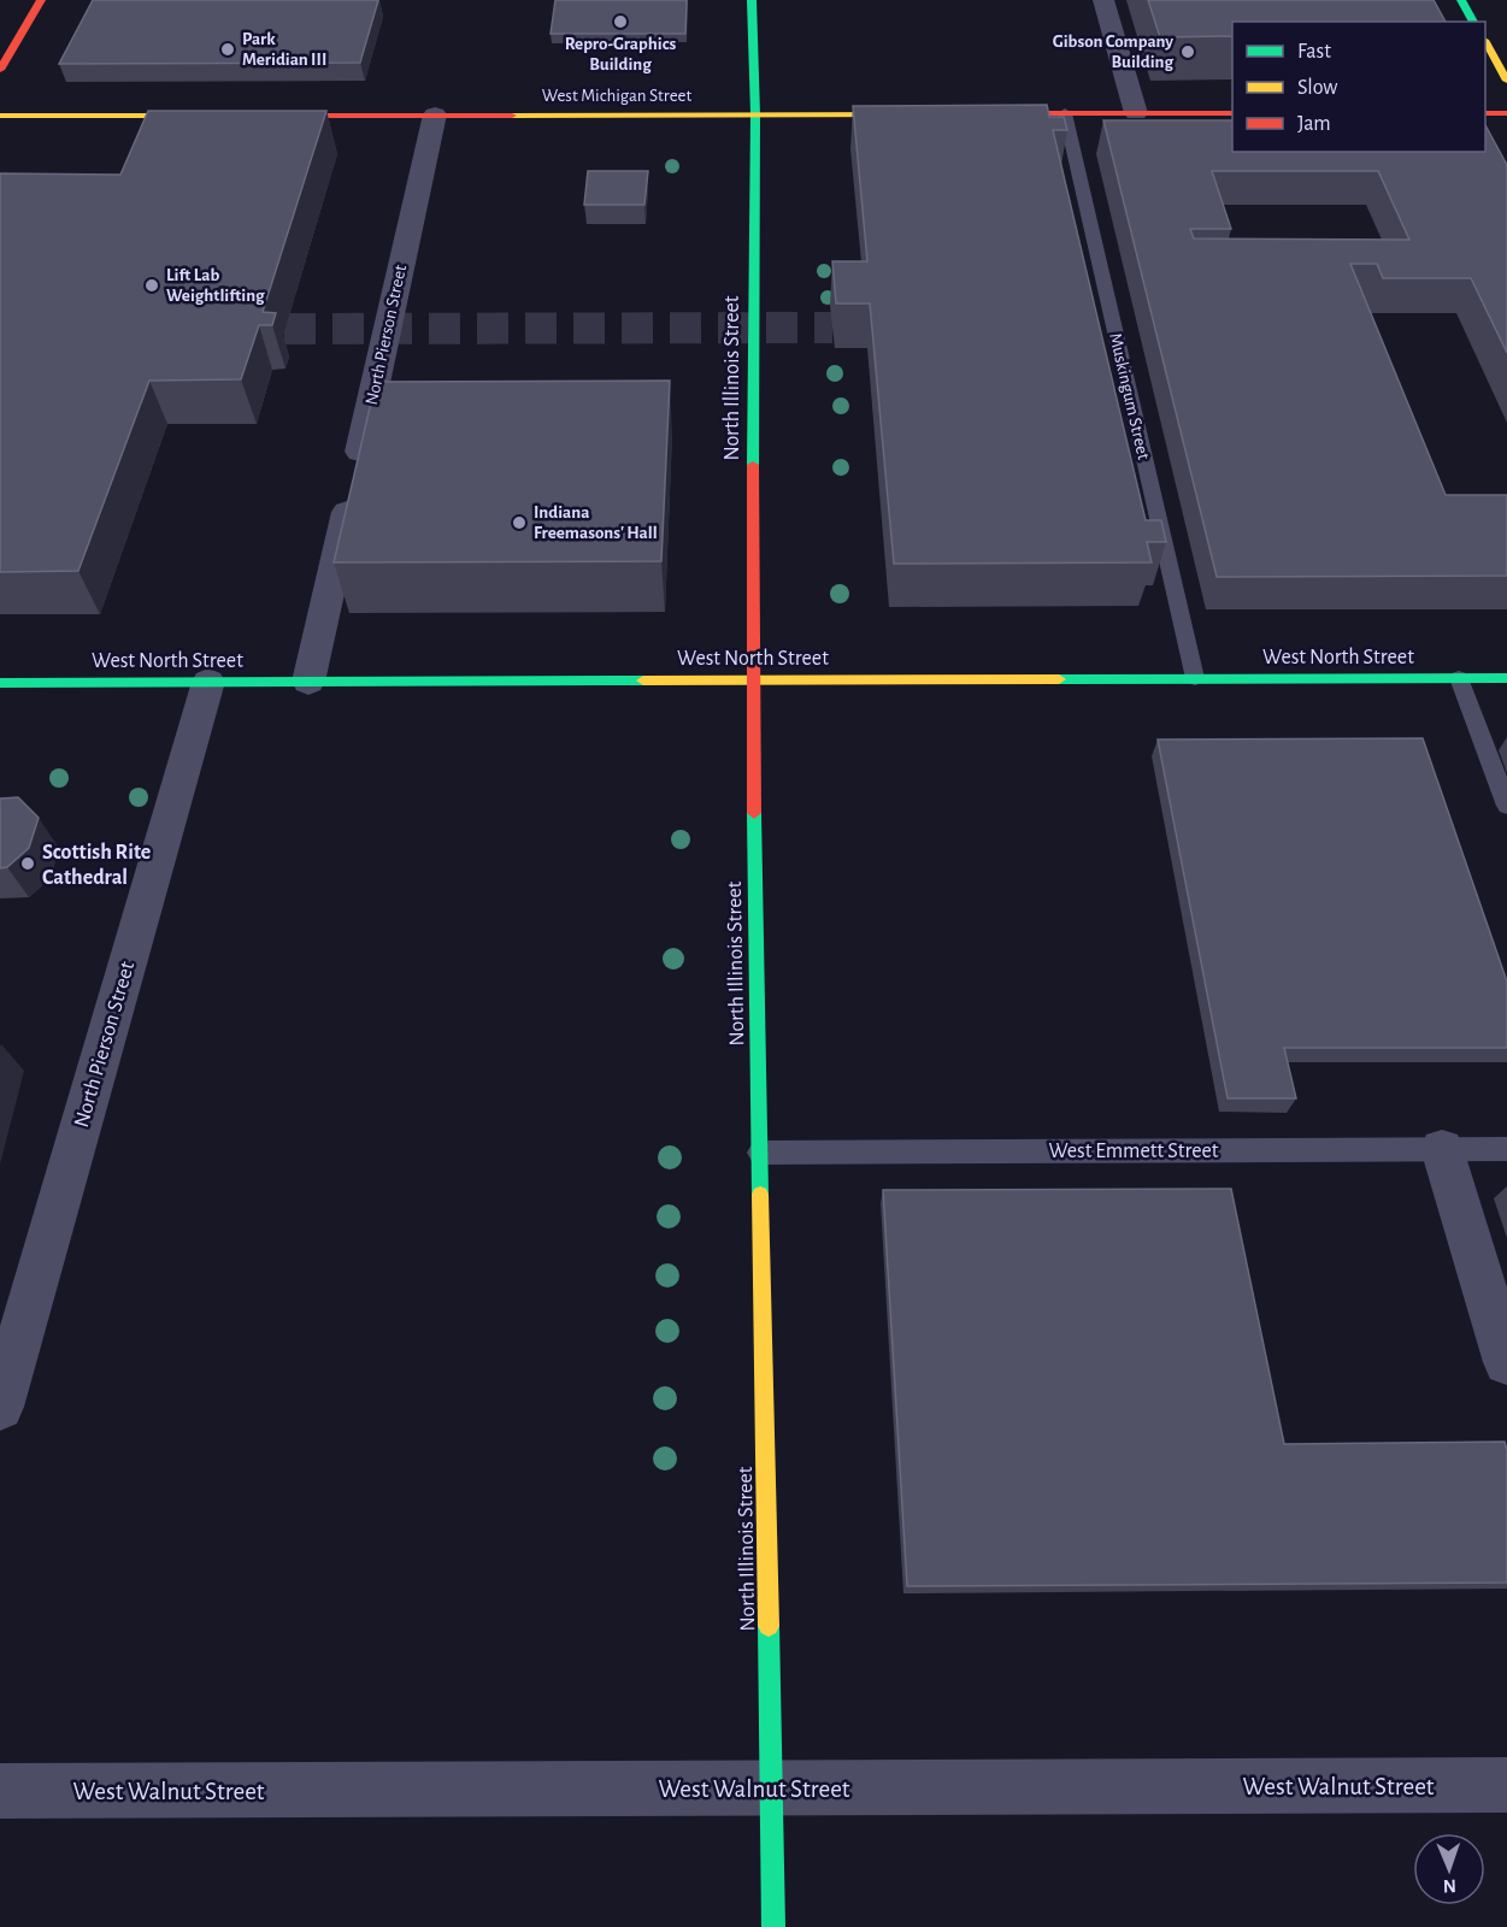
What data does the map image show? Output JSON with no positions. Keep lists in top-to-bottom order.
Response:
{
  "streets": {
    "main road": ["West Michigan Street", "North Illinois Street", "West North Street"],
    "street": ["North Pierson Street", "West Walnut Street"],
    "lane": ["Muskingum Street", "West Emmett Street"]
  },
  "crossings": [
    ["West Michigan Street", "North Pierson Street"],
    ["West Michigan Street", "North Illinois Street"],
    ["North Pierson Street", "West North Street"],
    ["North Illinois Street", "West North Street"],
    ["North Illinois Street", "West Emmett Street"],
    ["North Illinois Street", "West Walnut Street"],
    ["Muskingum Street", "West North Street"]
  ],
  "places": [
    "Repro-Graphics Building",
    "Park Meridian III",
    "Gibson Company Building",
    "Lift Lab Weightlifting",
    "Indiana Freemasons' Hall",
    "Scottish Rite Cathedral"
  ],
  "legend": ["Fast", "Slow", "Jam"],
  "north": "bottom"
}
